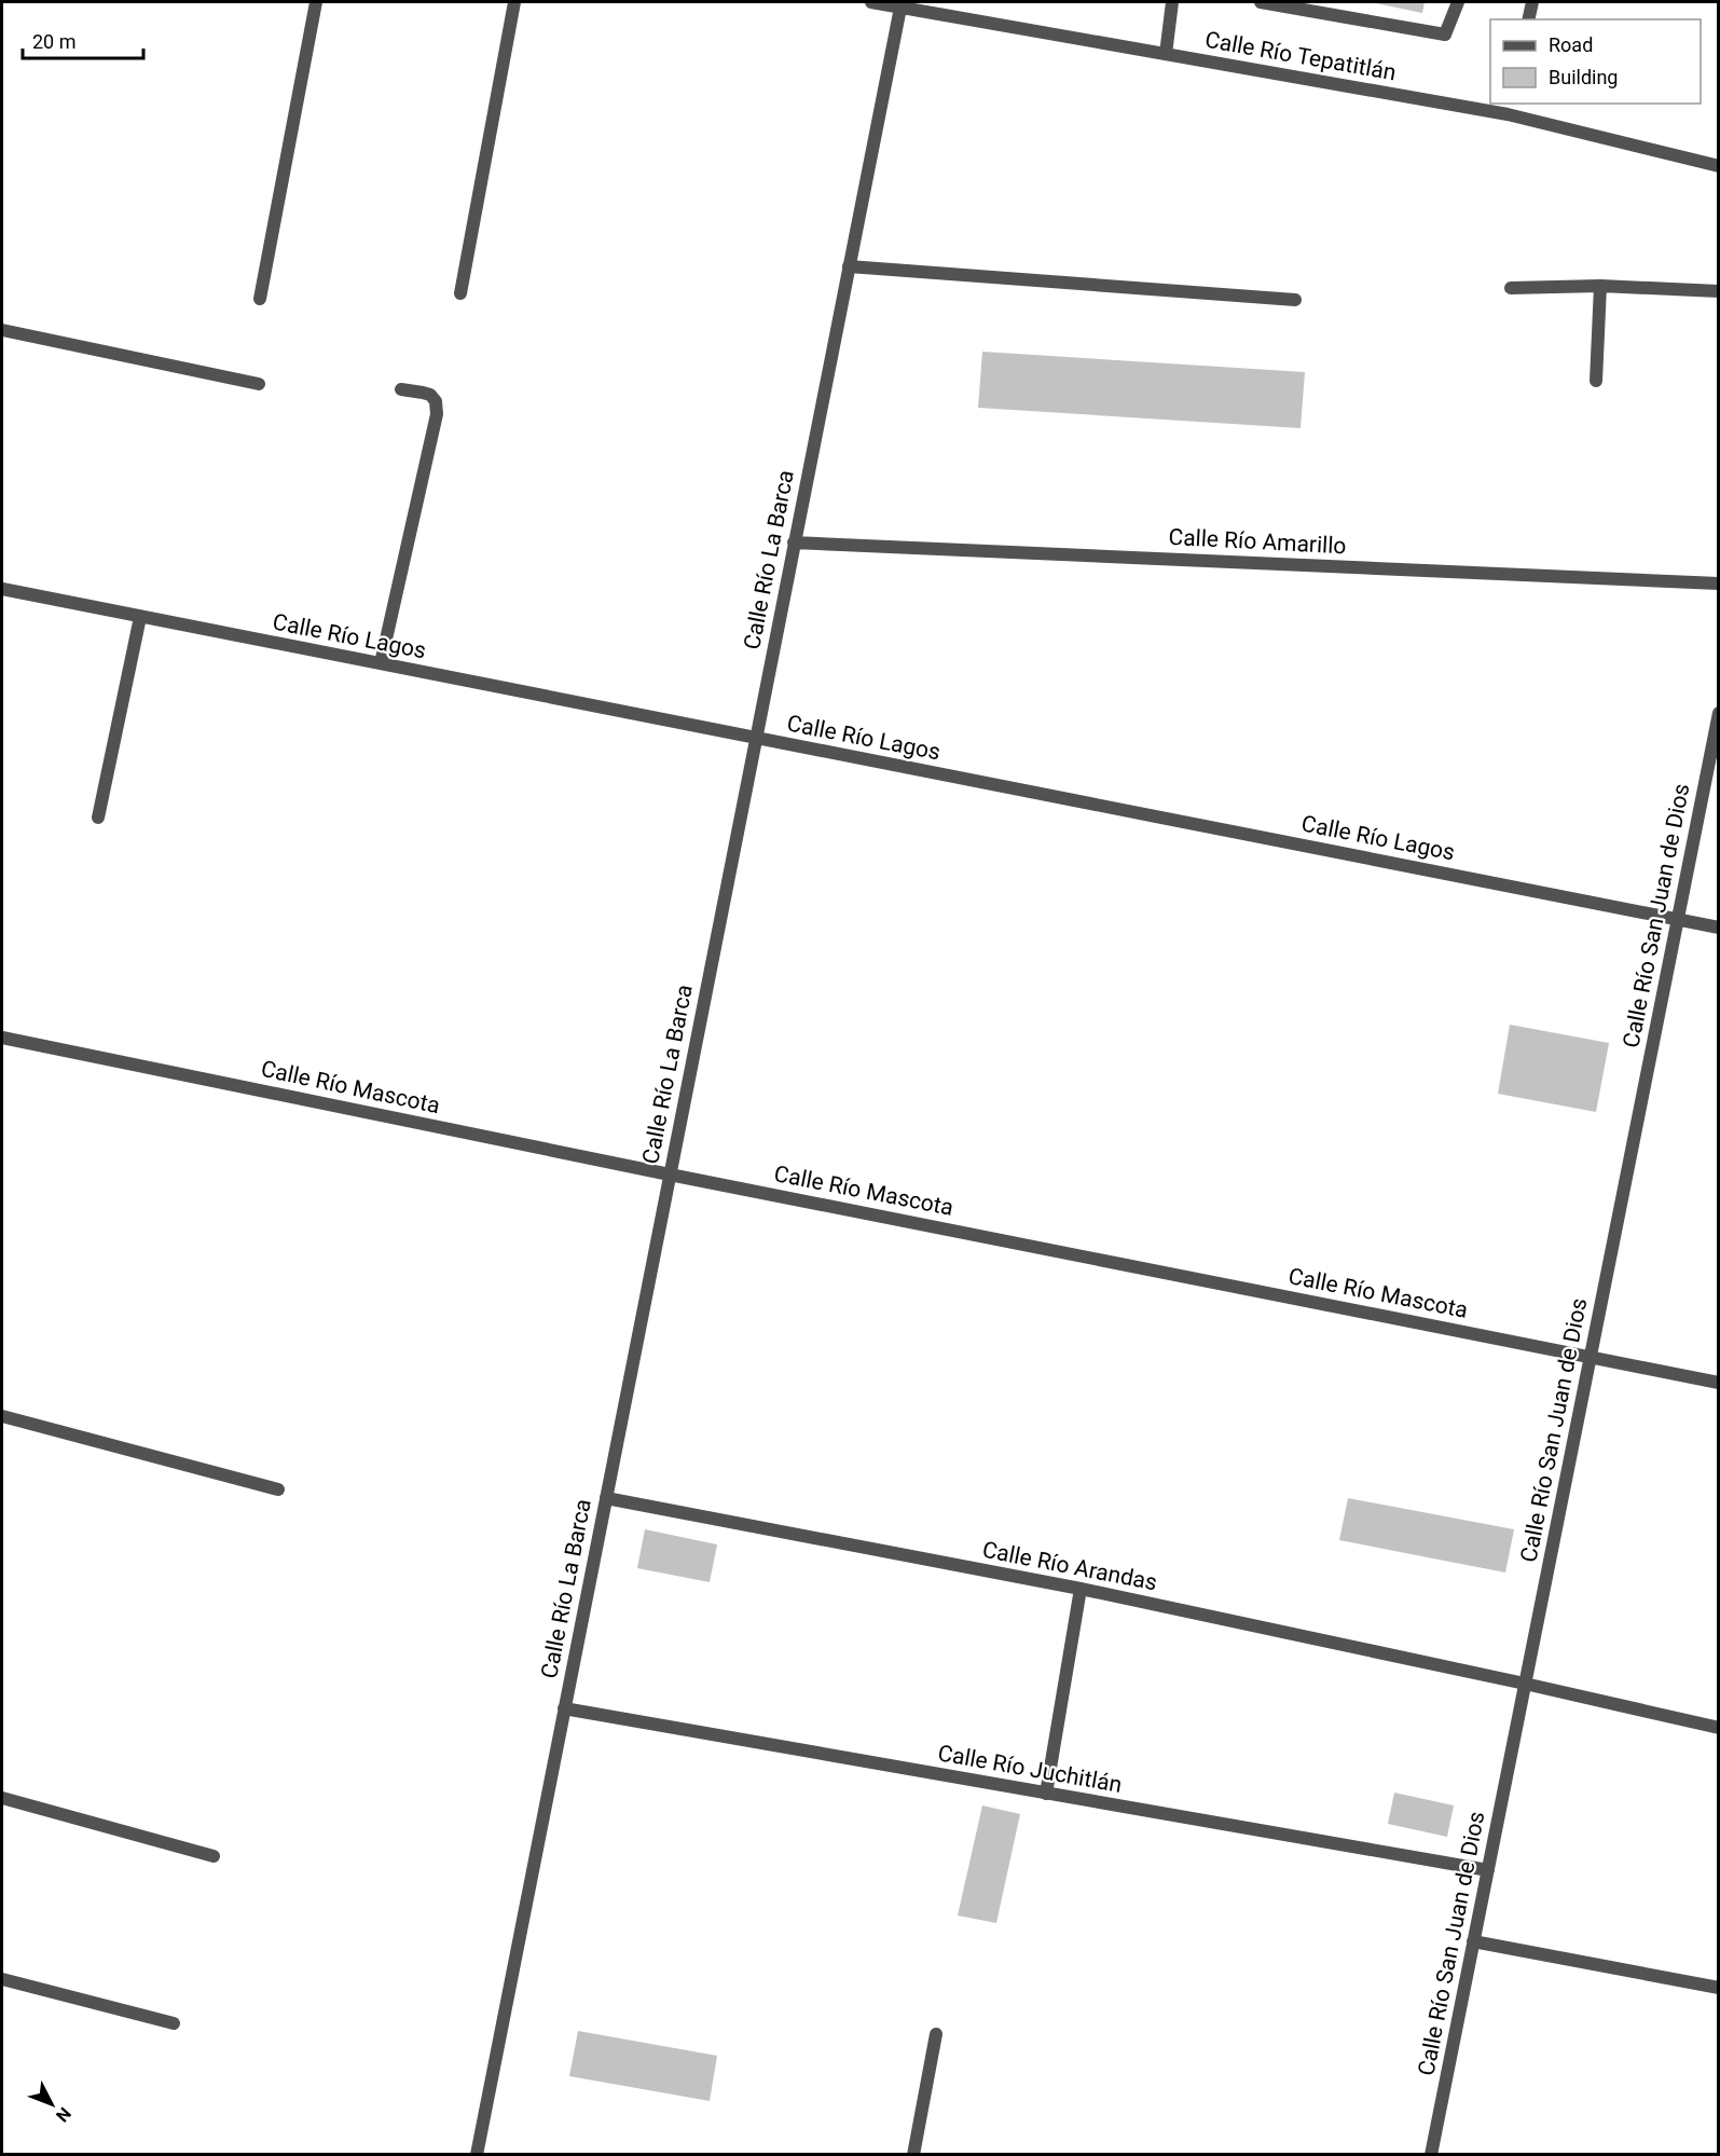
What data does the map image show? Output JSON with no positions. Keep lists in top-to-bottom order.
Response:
{
  "streets": {
    "street": [
      "Calle Río Tepatitlán",
      "Calle Río Amarillo",
      "Calle Río La Barca",
      "Calle Río Lagos",
      "Calle Río San Juan de Dios",
      "Calle Río Mascota",
      "Calle Río Arandas",
      "Calle Río Juchitlán"
    ]
  },
  "crossings": [
    ["Calle Río Tepatitlán", "Calle Río La Barca"],
    ["Calle Río Amarillo", "Calle Río La Barca"],
    ["Calle Río La Barca", "Calle Río Lagos"],
    ["Calle Río La Barca", "Calle Río Mascota"],
    ["Calle Río La Barca", "Calle Río Arandas"],
    ["Calle Río La Barca", "Calle Río Juchitlán"],
    ["Calle Río Lagos", "Calle Río San Juan de Dios"],
    ["Calle Río San Juan de Dios", "Calle Río Mascota"],
    ["Calle Río San Juan de Dios", "Calle Río Arandas"],
    ["Calle Río San Juan de Dios", "Calle Río Juchitlán"]
  ],
  "legend": ["Road", "Building"],
  "scale_bar": "20 m",
  "north": "bottom right"
}
